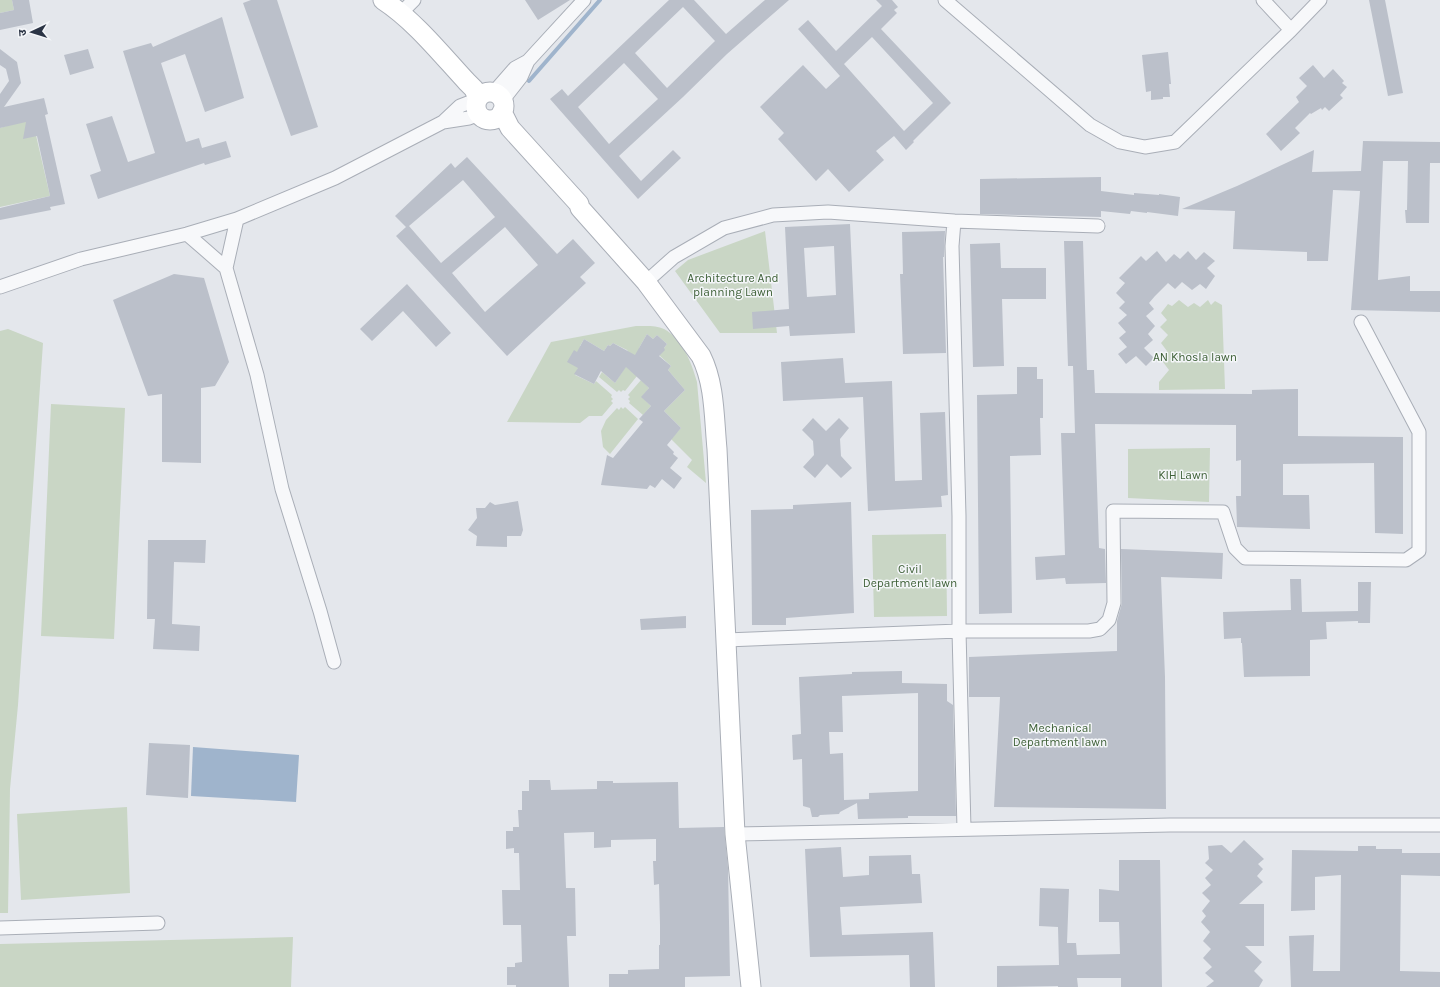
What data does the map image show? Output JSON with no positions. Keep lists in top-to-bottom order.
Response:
{
  "parks": [
    "Architecture And planning Lawn",
    "AN Khosla lawn",
    "KIH Lawn",
    "Civil Department lawn",
    "Mechanical Department lawn"
  ],
  "north": "left"
}
